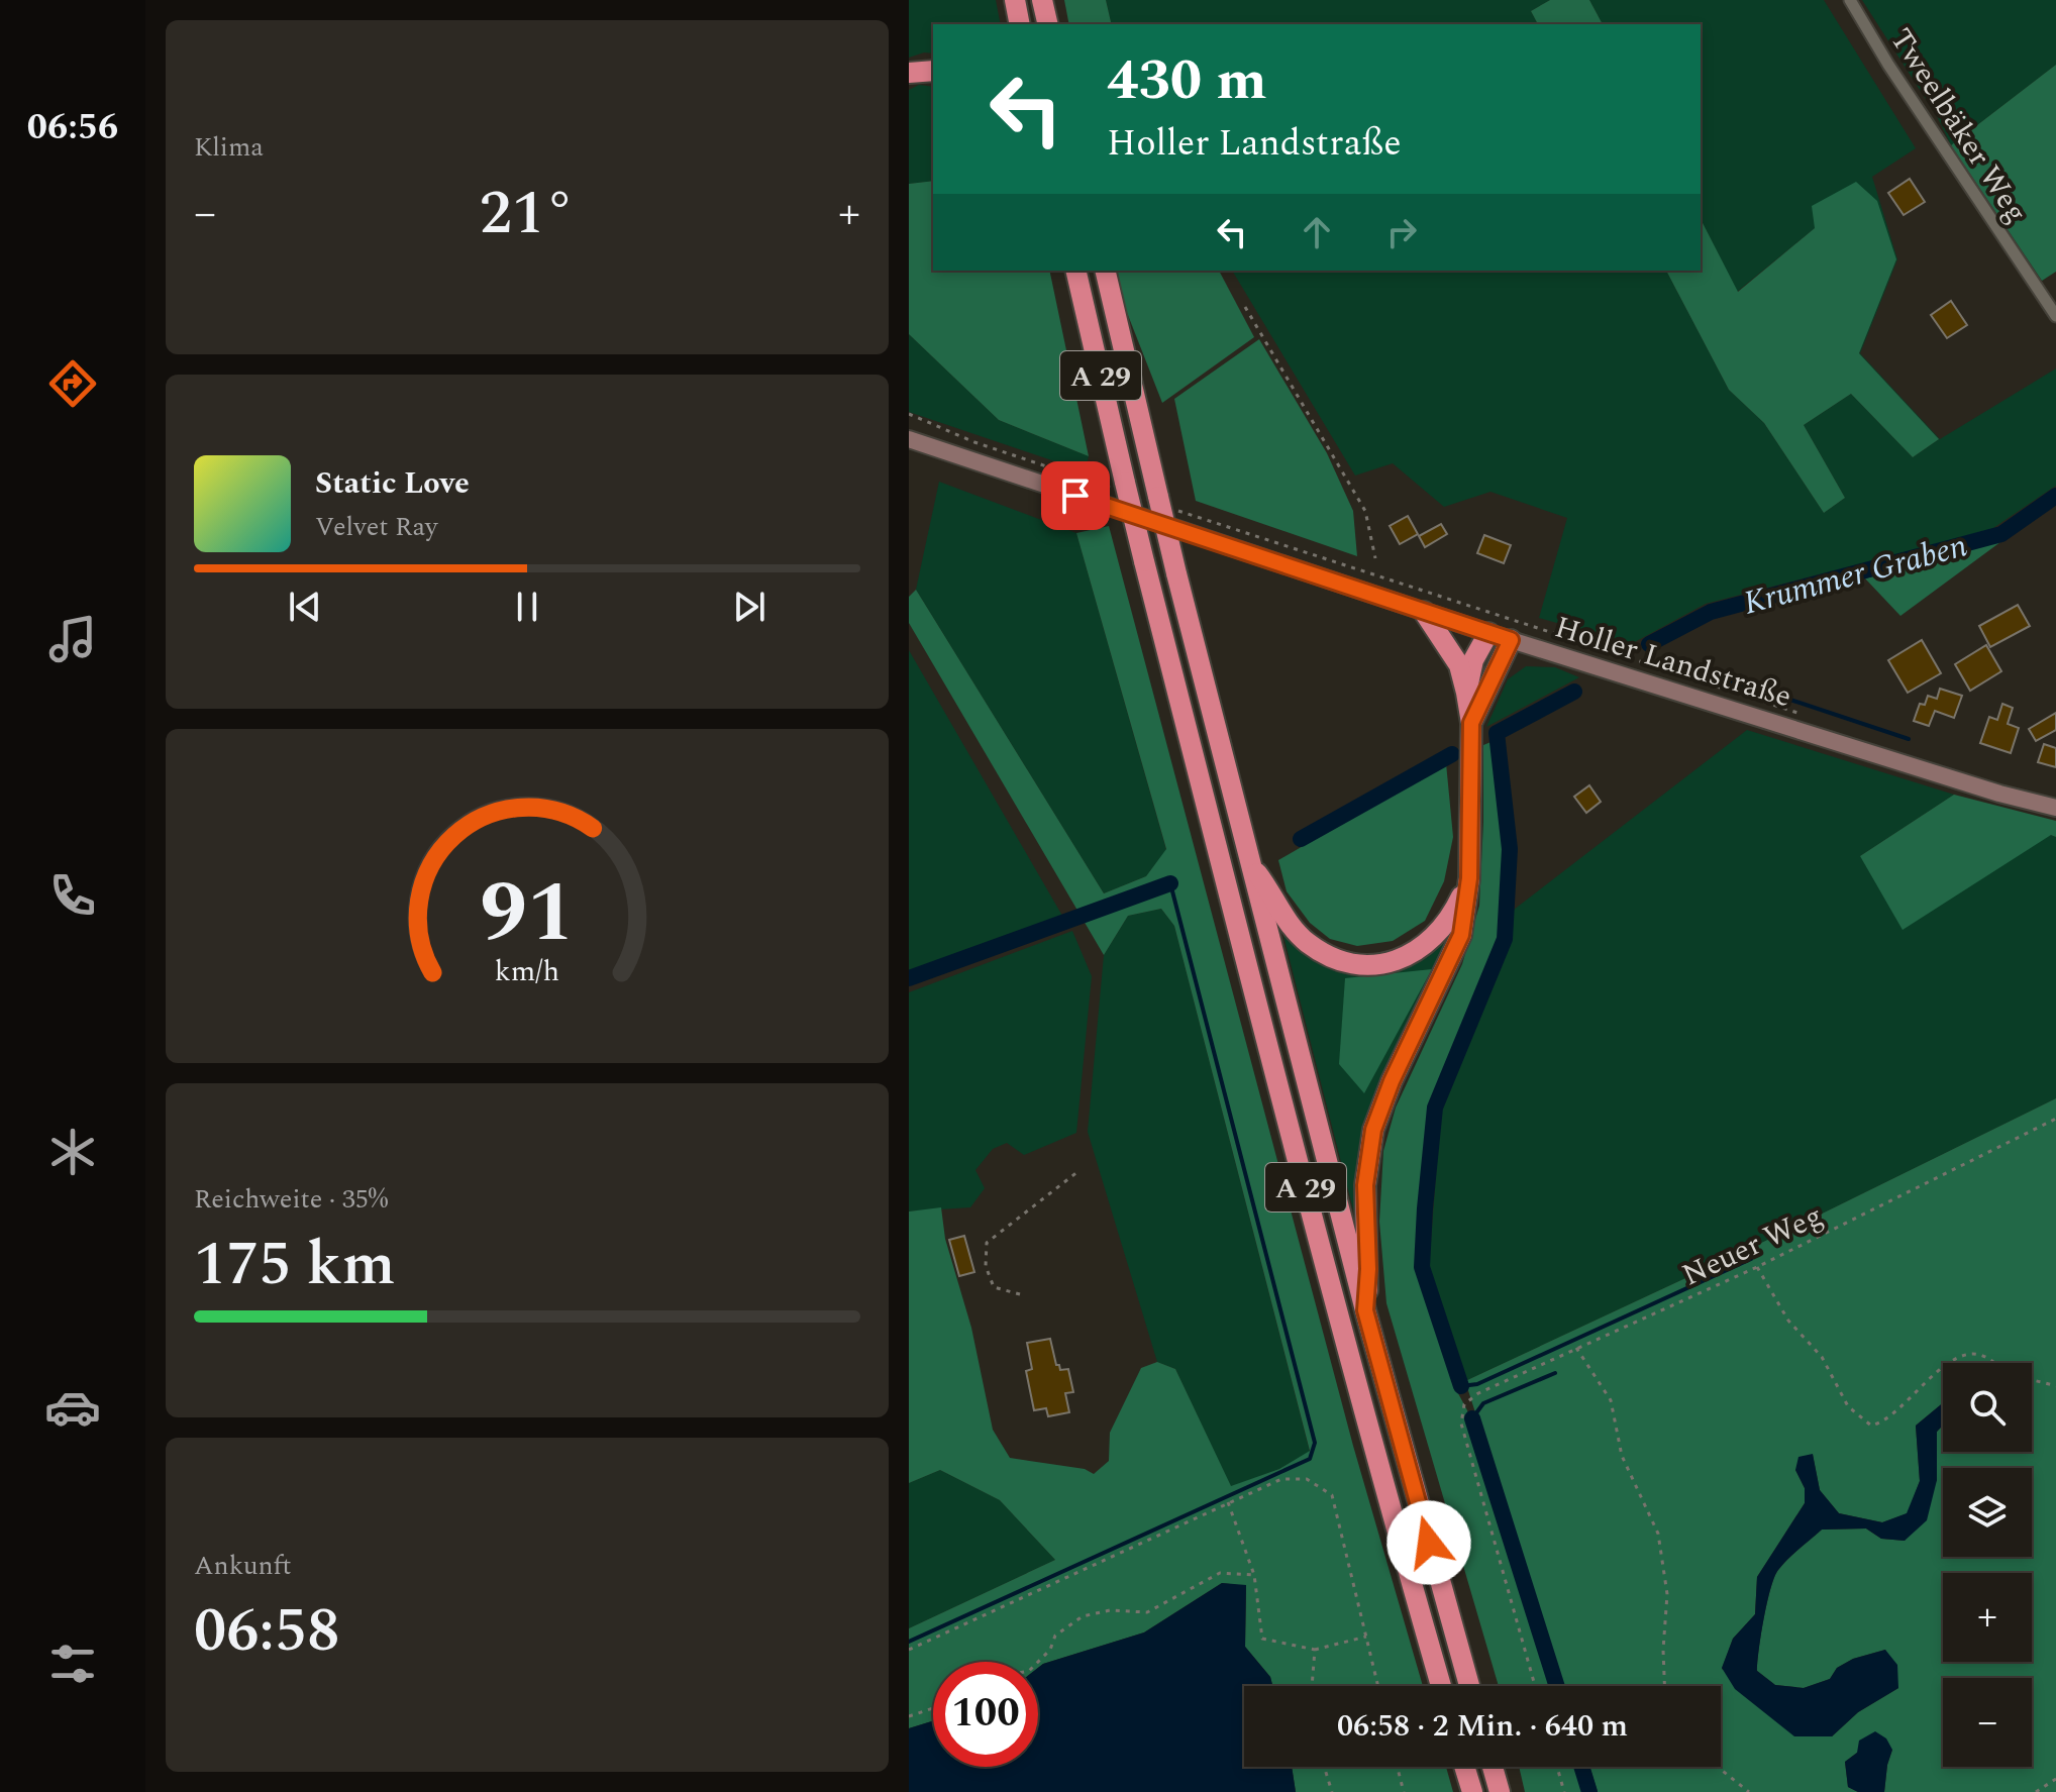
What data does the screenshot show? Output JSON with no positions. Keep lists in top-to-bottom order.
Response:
{
  "streets": {
    "highway": ["A 29"],
    "main road": ["Holler Landstraße"],
    "street": ["Tweelbäker Weg"],
    "path": ["Neuer Weg"]
  },
  "water": ["Krummer Graben"],
  "page": {
    "tabs": "06:56",
    "tile": [
      "Klima",
      ["Reichweite · 35%", "175 km"],
      ["Ankunft", "06:58"]
    ],
    "turn": ["430 m", "Holler Landstraße"],
    "heat": ["−", "21°", "+"],
    "song": ["Static Love", "Velvet Ray"],
    "map_buttons": ["+", "−"],
    "limit": "100",
    "trip": "06:58 · 2 Min. · 640 m",
    "gauge": ["91", "km/h"]
  }
}
